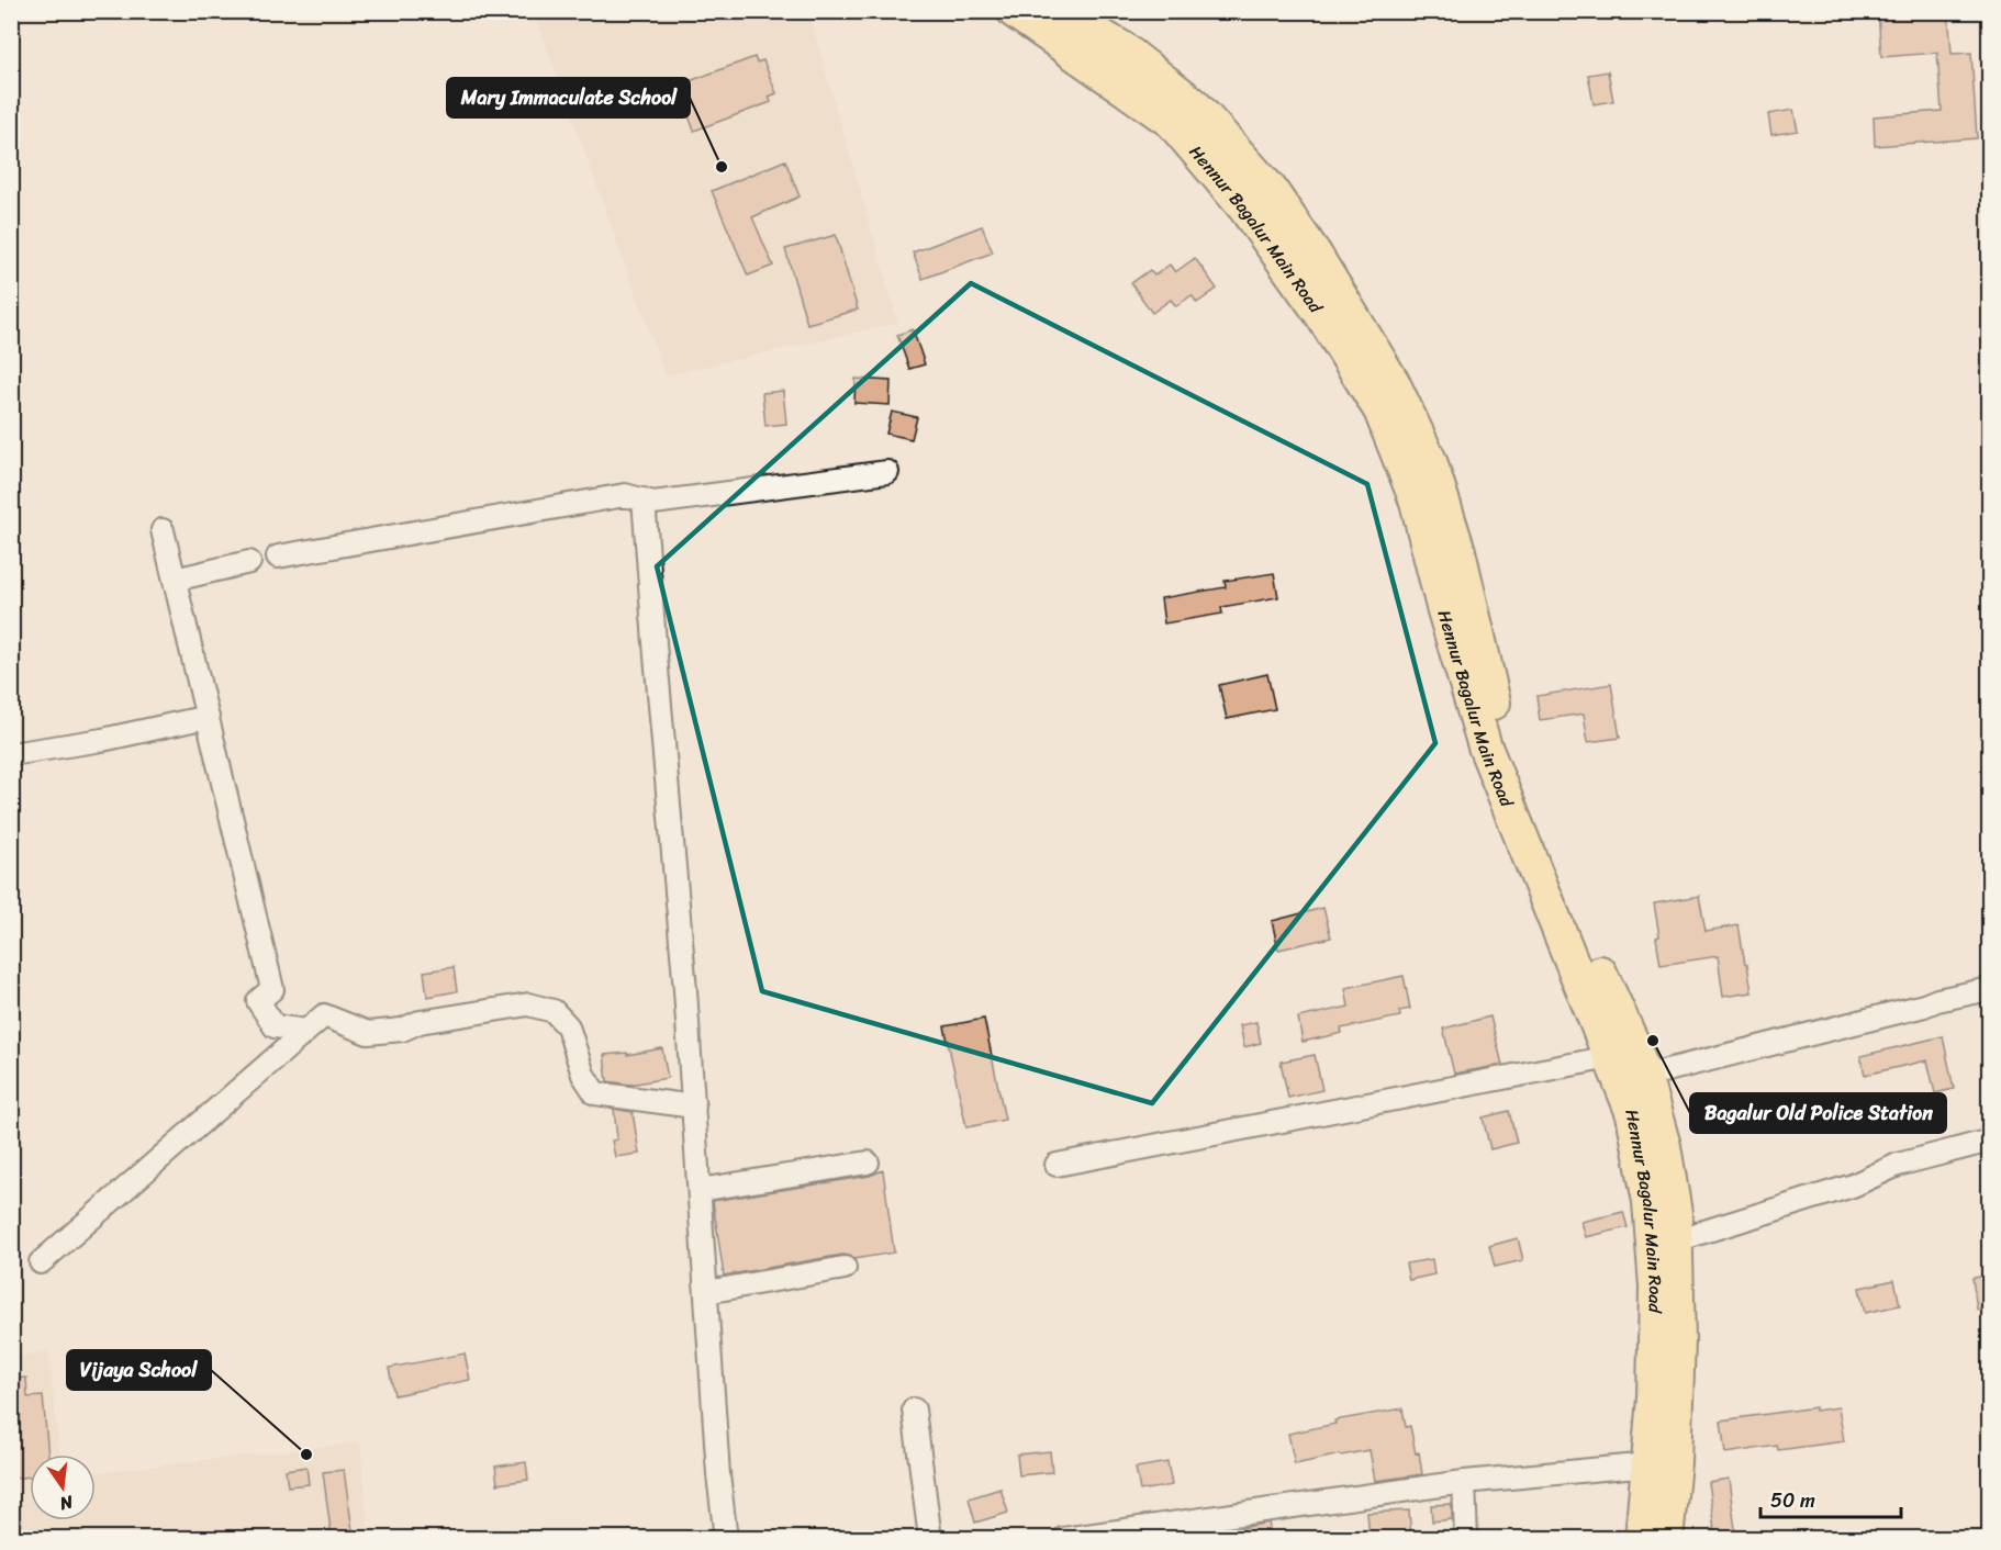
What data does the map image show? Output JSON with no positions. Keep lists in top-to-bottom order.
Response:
{
  "streets": {
    "main road": ["Hennur Bagalur Main Road"]
  },
  "places": ["Mary Immaculate School", "Bagalur Old Police Station", "Vijaya School"],
  "scale_bar": "50 m",
  "north": "bottom"
}
